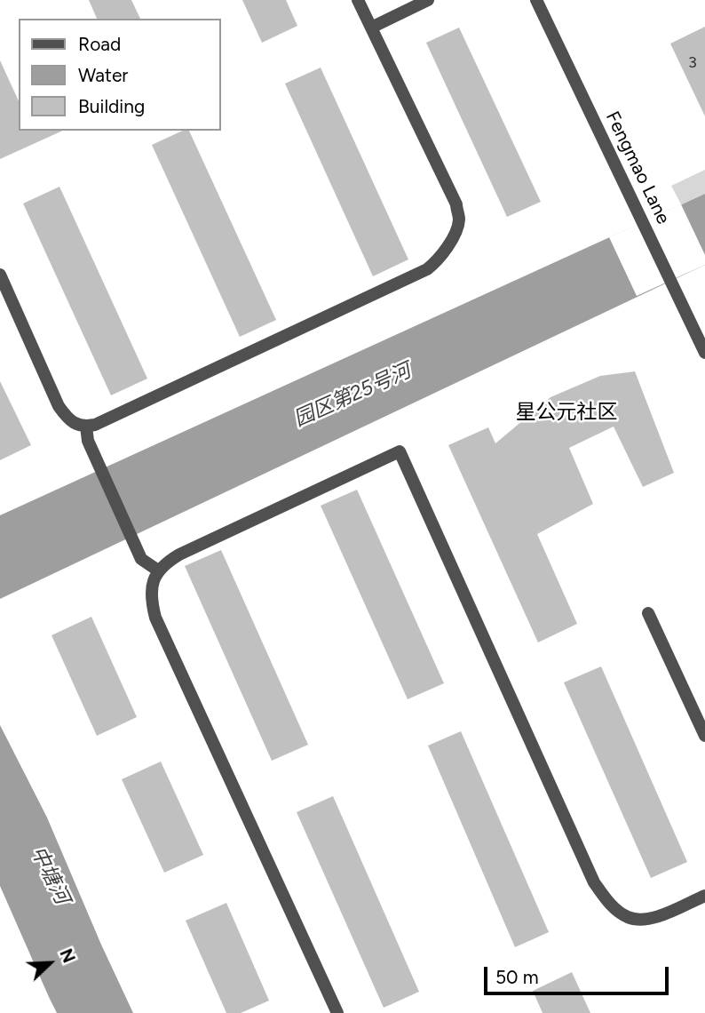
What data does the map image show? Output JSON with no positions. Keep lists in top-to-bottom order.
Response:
{
  "streets": {
    "street": ["Fengmao Lane"]
  },
  "districts": ["星公元社区"],
  "water": ["园区第25号河", "中塘河"],
  "house_numbers": ["3"],
  "legend": ["Road", "Water", "Building"],
  "scale_bar": "50 m",
  "north": "top right"
}
